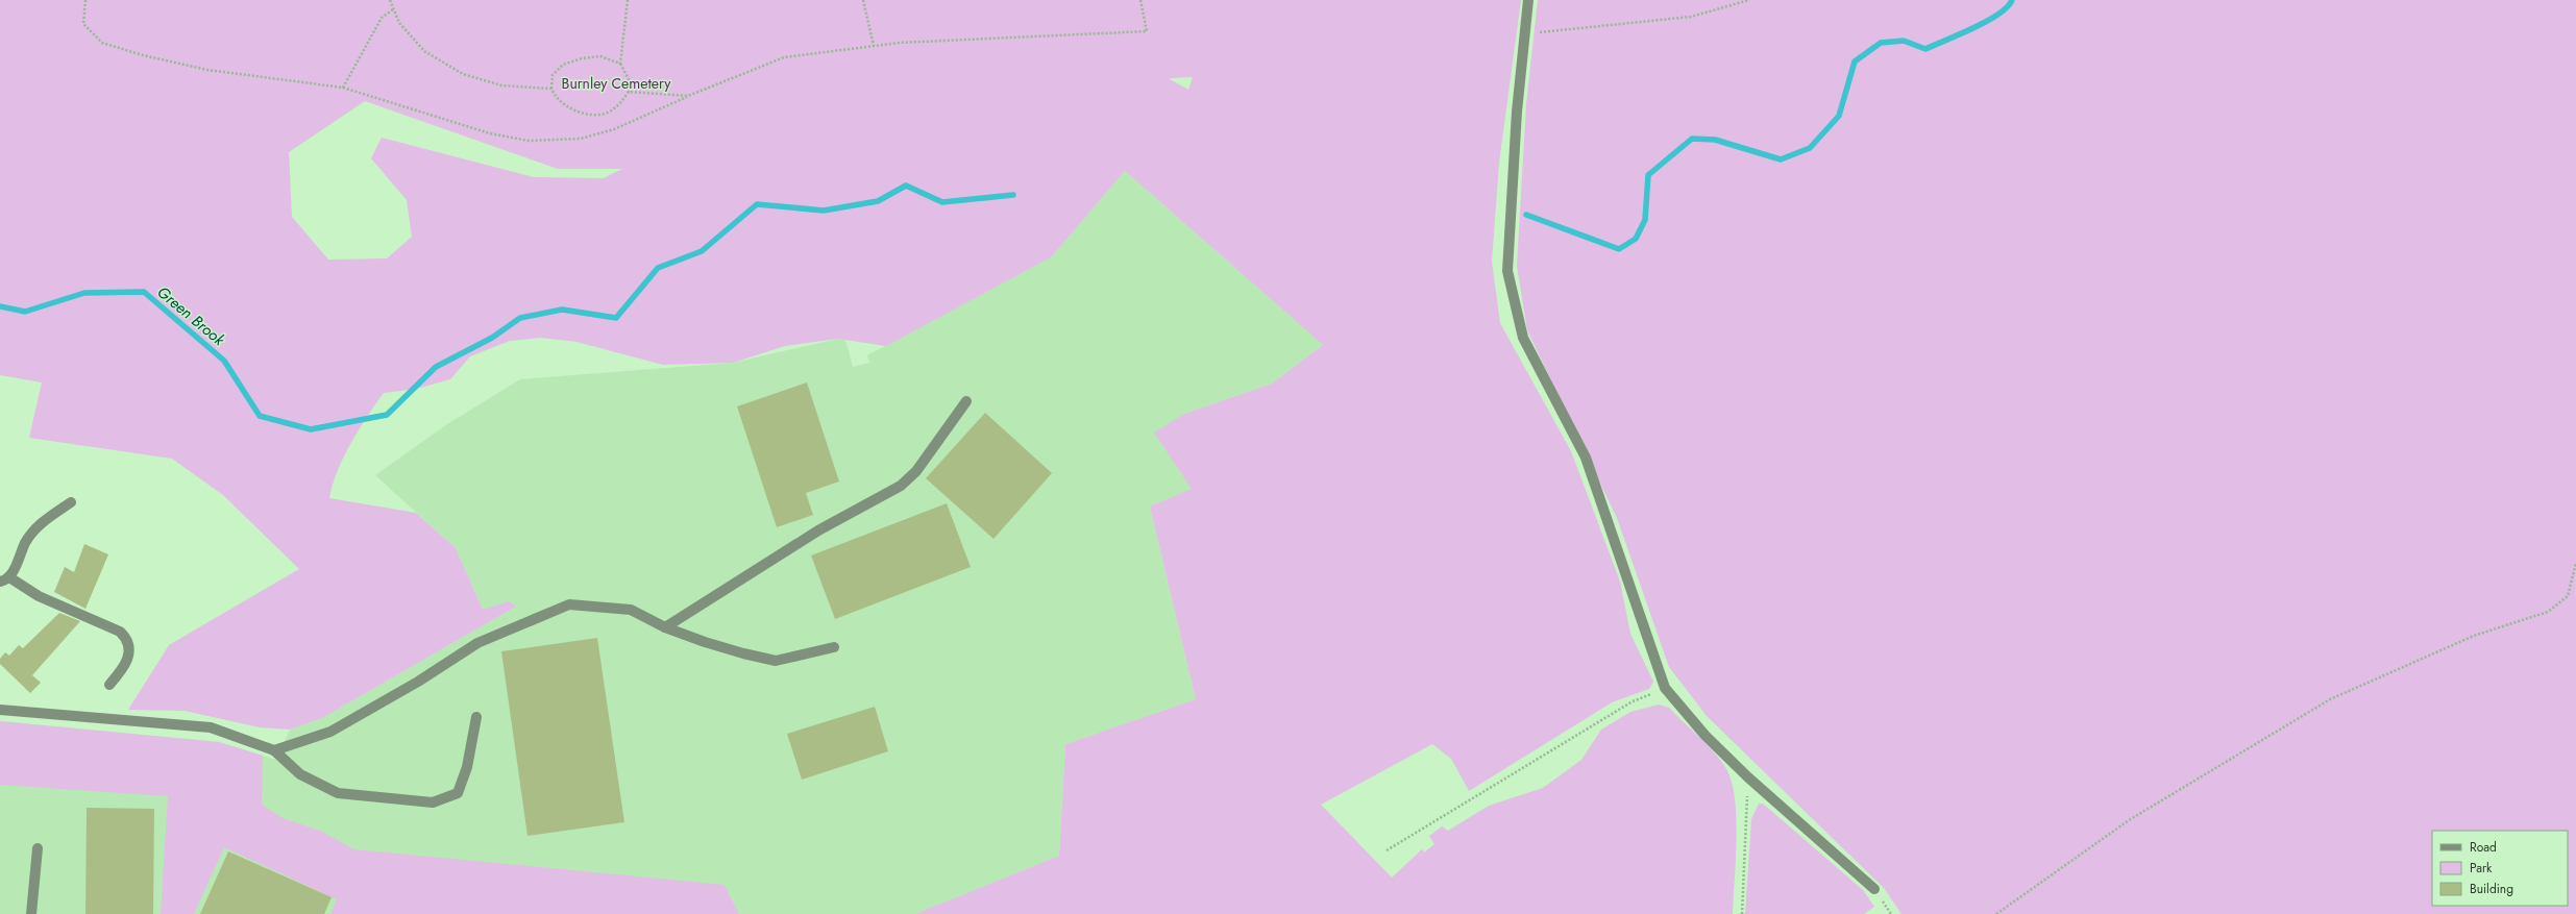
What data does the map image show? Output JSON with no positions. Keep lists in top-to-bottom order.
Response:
{
  "water": ["Green Brook"],
  "parks": ["Burnley Cemetery"],
  "legend": ["Road", "Park", "Building"]
}
